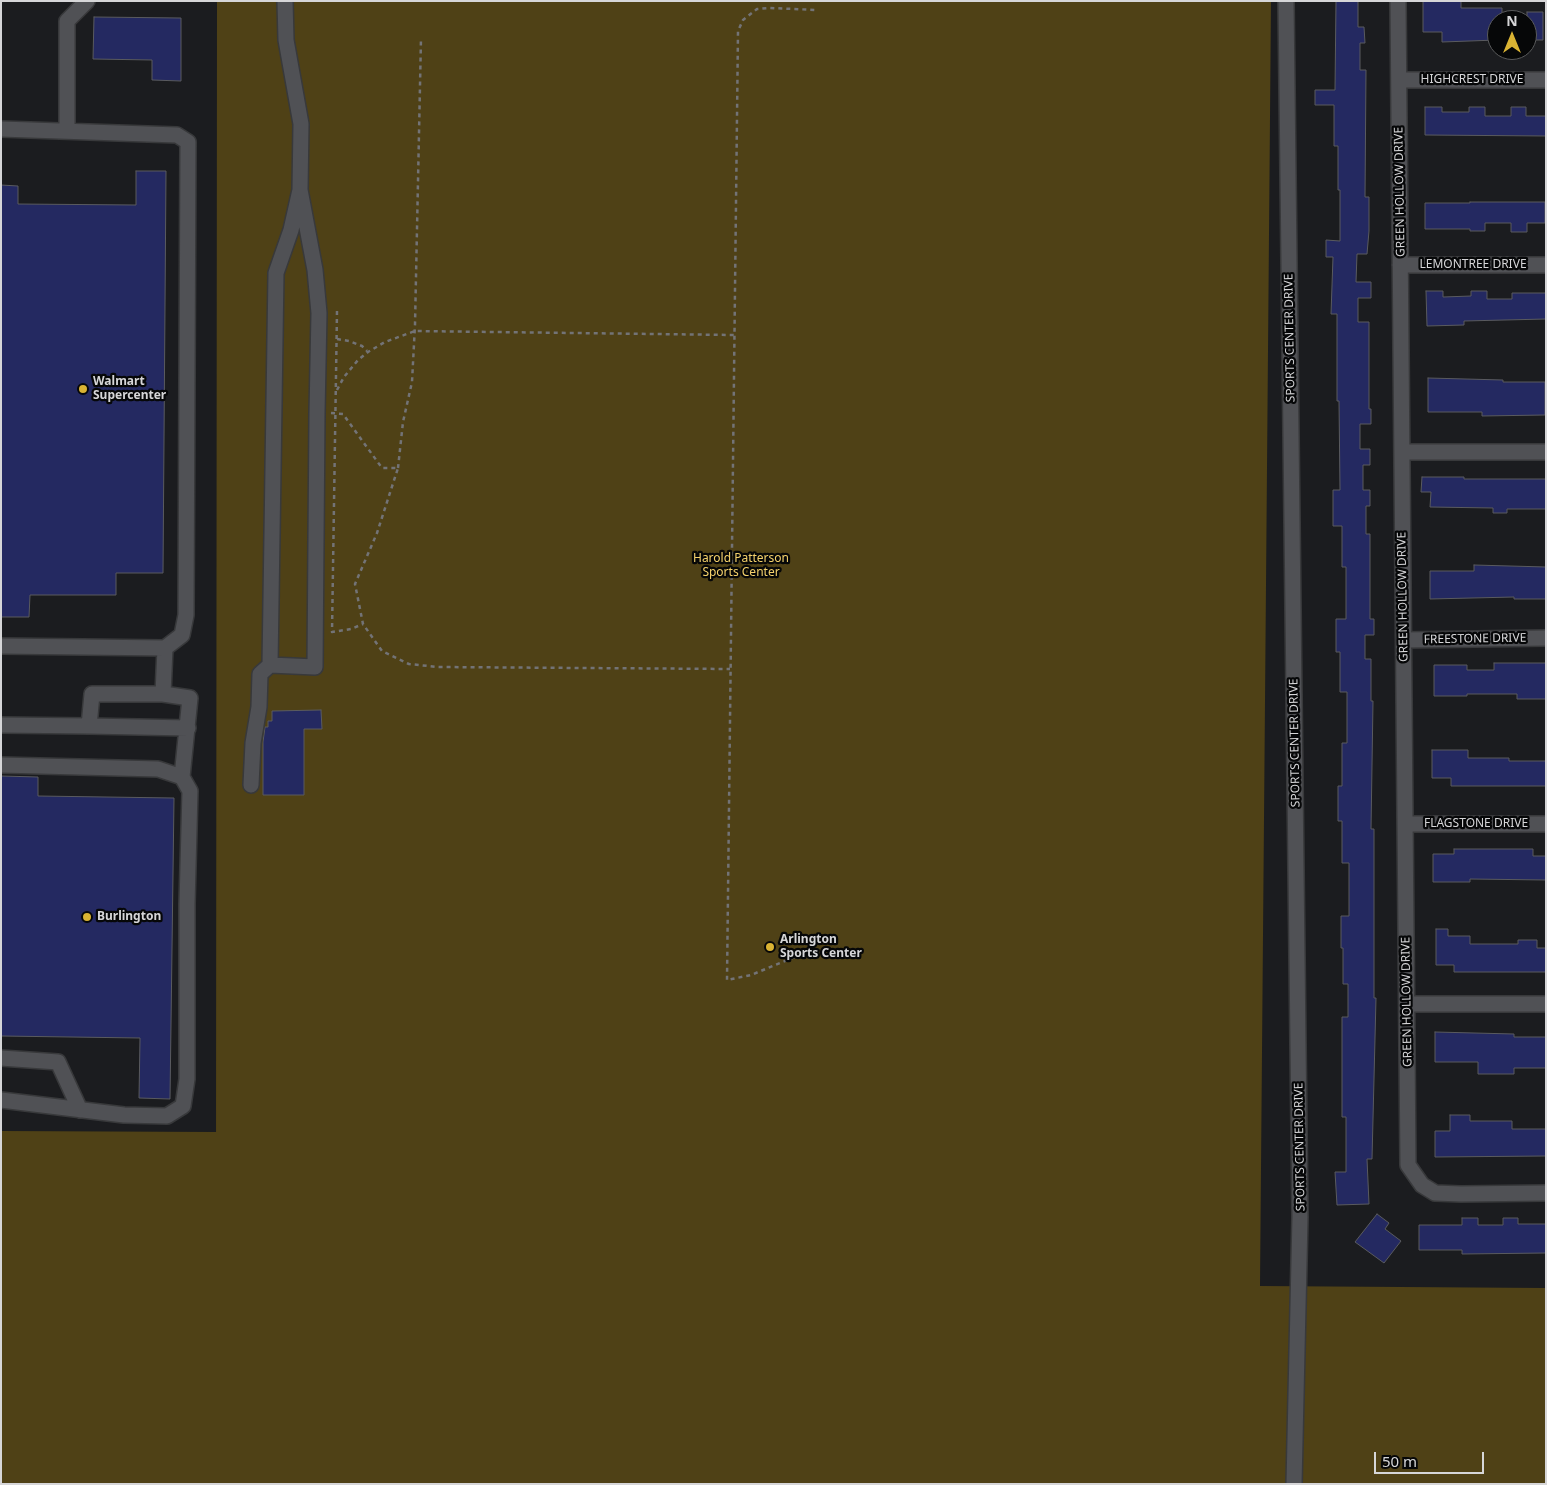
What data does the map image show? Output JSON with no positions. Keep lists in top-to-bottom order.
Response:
{
  "streets": {
    "street": [
      "HIGHCREST DRIVE",
      "GREEN HOLLOW DRIVE",
      "LEMONTREE DRIVE",
      "SPORTS CENTER DRIVE",
      "FREESTONE DRIVE",
      "FLAGSTONE DRIVE"
    ]
  },
  "crossings": [
    ["HIGHCREST DRIVE", "GREEN HOLLOW DRIVE"],
    ["GREEN HOLLOW DRIVE", "LEMONTREE DRIVE"],
    ["GREEN HOLLOW DRIVE", "FREESTONE DRIVE"],
    ["GREEN HOLLOW DRIVE", "FLAGSTONE DRIVE"]
  ],
  "parks": ["Harold Patterson Sports Center"],
  "places": ["Walmart Supercenter", "Burlington", "Arlington Sports Center"],
  "scale_bar": "50 m",
  "north": "top"
}
